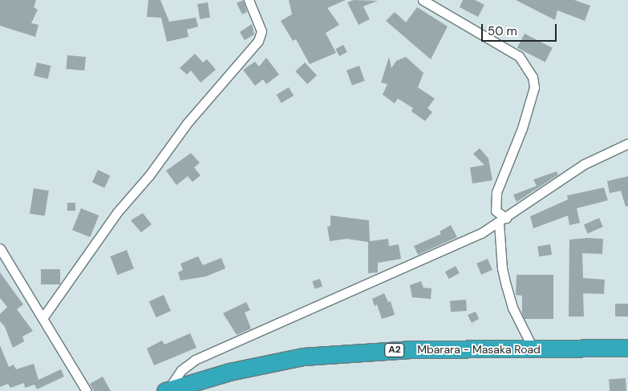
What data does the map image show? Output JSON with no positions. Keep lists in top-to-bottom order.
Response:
{
  "streets": {
    "highway": ["Mbarara - Masaka Road", "A2"]
  },
  "scale_bar": "50 m"
}
